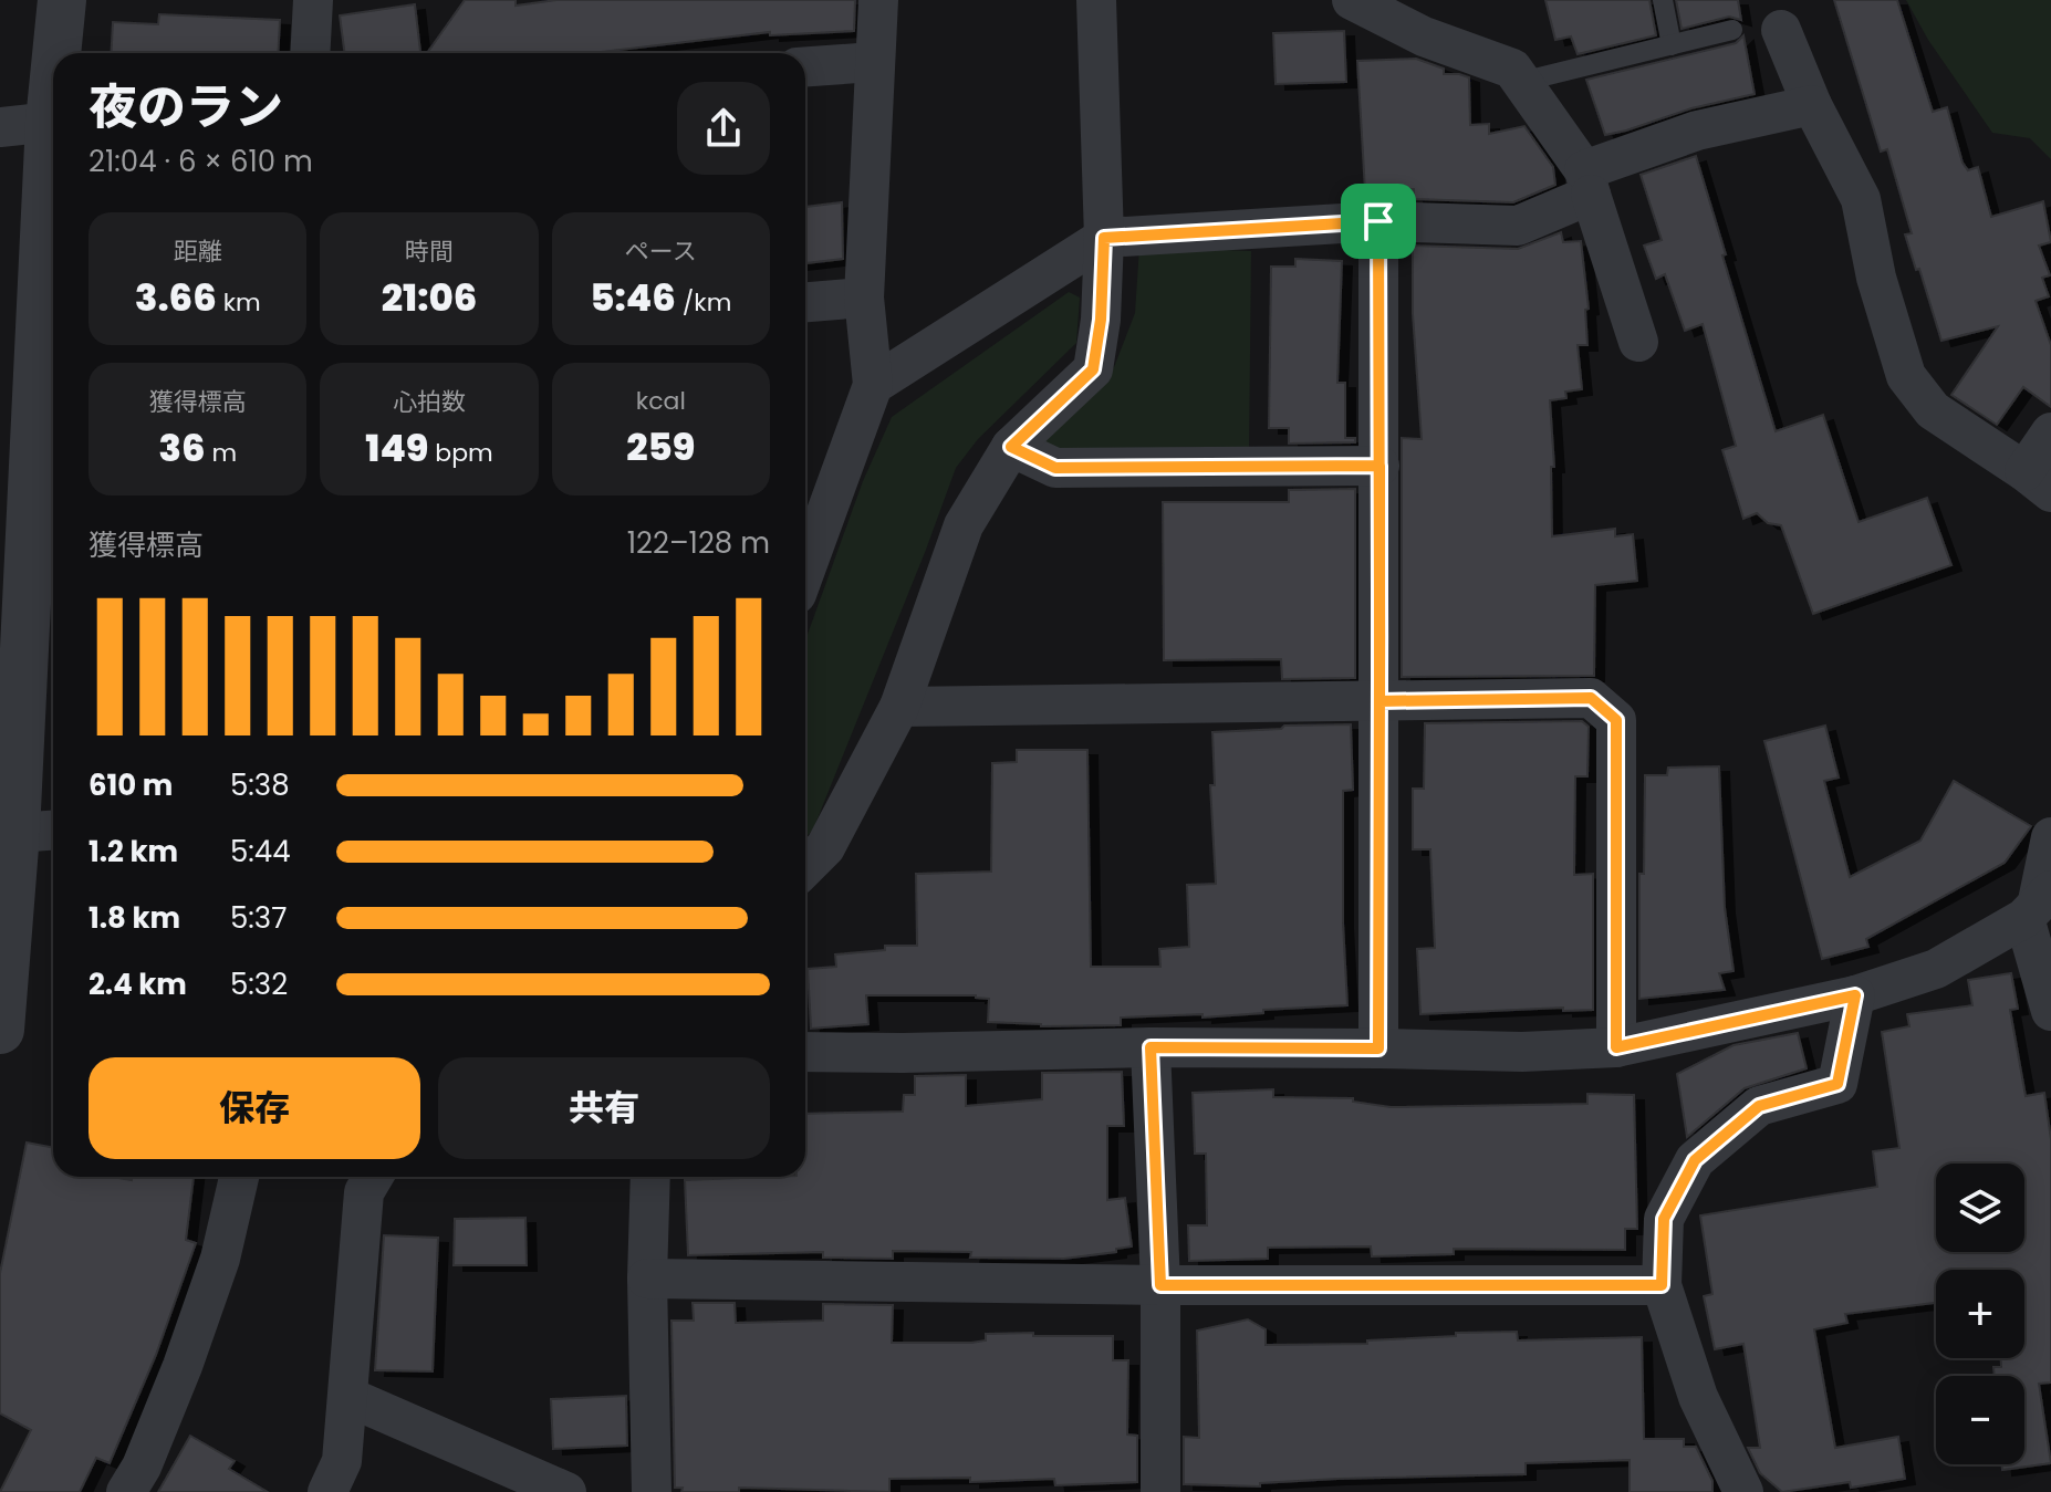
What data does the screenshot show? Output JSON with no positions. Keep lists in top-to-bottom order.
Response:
{
  "page": {
    "heading": ["夜のラン", "21:04 · 6 × 610 m"],
    "stats": [
      ["距離", "3.66 km"],
      ["時間", "21:06"],
      ["ペース", "5:46 /km"],
      ["獲得標高", "36 m"],
      ["心拍数", "149 bpm"],
      ["kcal", "259"]
    ],
    "chart": ["獲得標高", "122–128 m"],
    "list": [
      {
        "name": "610 m",
        "note": "5:38"
      },
      {
        "name": "1.2 km",
        "note": "5:44"
      },
      {
        "name": "1.8 km",
        "note": "5:37"
      },
      {
        "name": "2.4 km",
        "note": "5:32"
      }
    ],
    "buttons": ["保存", "共有"],
    "map_buttons": ["+", "−"]
  }
}
